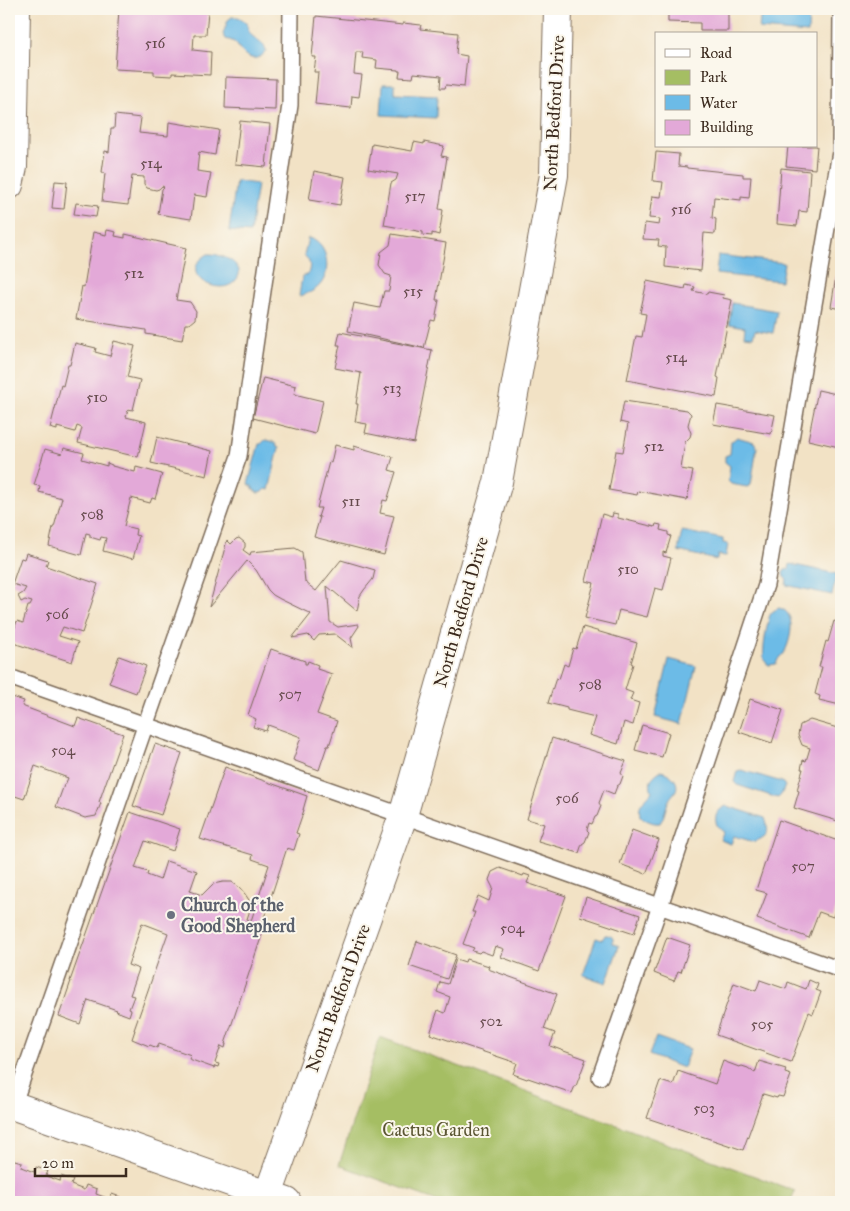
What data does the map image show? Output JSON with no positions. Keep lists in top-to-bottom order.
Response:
{
  "streets": {
    "street": ["North Bedford Drive"]
  },
  "parks": ["Cactus Garden"],
  "places": ["Church of the Good Shepherd"],
  "house_numbers": [
    "516",
    "514",
    "517",
    "516",
    "512",
    "515",
    "514",
    "513",
    "510",
    "512",
    "511",
    "508",
    "510",
    "506",
    "508",
    "507",
    "504",
    "506",
    "507",
    "504",
    "502",
    "505",
    "503"
  ],
  "legend": [
    "Road",
    "Park",
    "Water",
    "Building"
  ],
  "scale_bar": "20 m"
}
